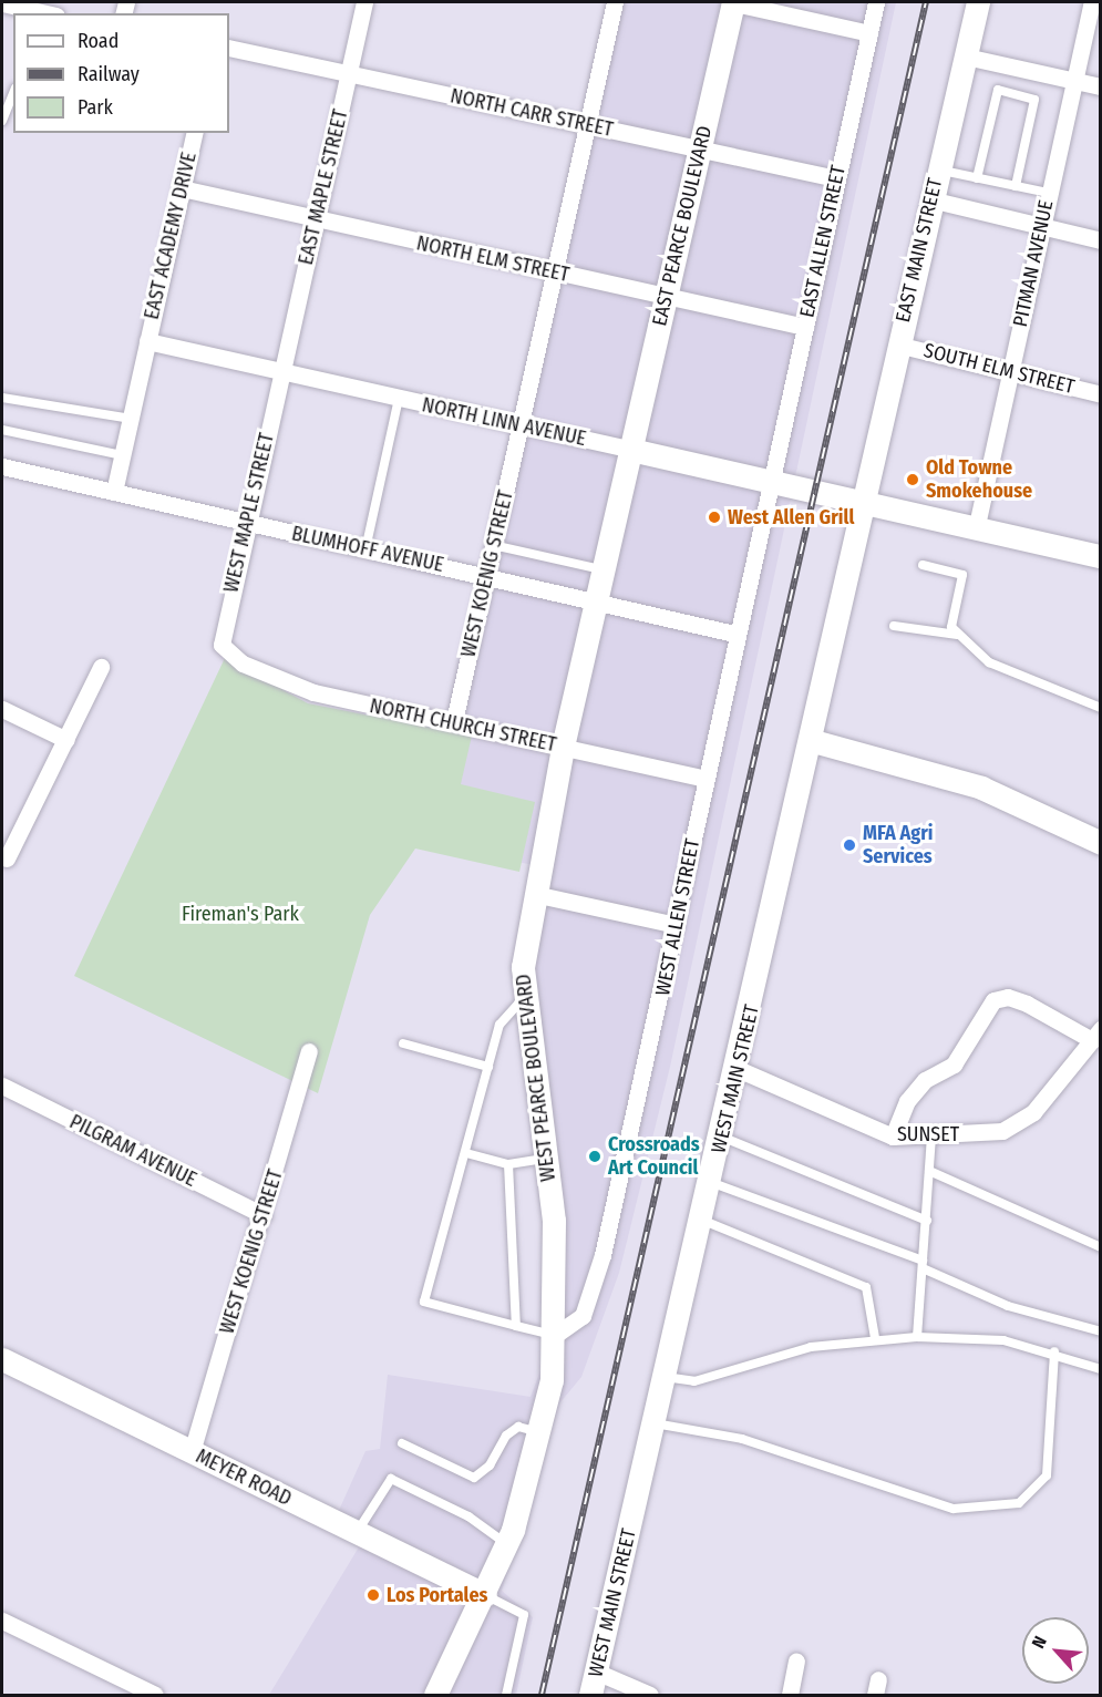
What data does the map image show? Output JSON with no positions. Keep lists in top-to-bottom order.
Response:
{
  "streets": {
    "street": [
      "NORTH CARR STREET",
      "EAST MAPLE STREET",
      "EAST PEARCE BOULEVARD",
      "EAST ACADEMY DRIVE",
      "EAST ALLEN STREET",
      "EAST MAIN STREET",
      "NORTH ELM STREET",
      "PITMAN AVENUE",
      "SOUTH ELM STREET",
      "NORTH LINN AVENUE",
      "WEST MAPLE STREET",
      "BLUMHOFF AVENUE",
      "WEST KOENIG STREET",
      "NORTH CHURCH STREET",
      "WEST ALLEN STREET",
      "WEST PEARCE BOULEVARD",
      "WEST MAIN STREET",
      "SUNSET",
      "PILGRAM AVENUE",
      "MEYER ROAD"
    ]
  },
  "crossings": [
    ["NORTH CARR STREET", "EAST MAPLE STREET"],
    ["NORTH CARR STREET", "EAST PEARCE BOULEVARD"],
    ["NORTH CARR STREET", "EAST ALLEN STREET"],
    ["NORTH CARR STREET", "WEST KOENIG STREET"],
    ["EAST MAPLE STREET", "NORTH ELM STREET"],
    ["EAST MAPLE STREET", "NORTH LINN AVENUE"],
    ["EAST MAPLE STREET", "WEST MAPLE STREET"],
    ["EAST PEARCE BOULEVARD", "NORTH ELM STREET"],
    ["EAST PEARCE BOULEVARD", "NORTH LINN AVENUE"],
    ["EAST PEARCE BOULEVARD", "WEST PEARCE BOULEVARD"],
    ["EAST ACADEMY DRIVE", "NORTH ELM STREET"],
    ["EAST ACADEMY DRIVE", "NORTH LINN AVENUE"],
    ["EAST ACADEMY DRIVE", "BLUMHOFF AVENUE"],
    ["EAST ALLEN STREET", "NORTH ELM STREET"],
    ["EAST ALLEN STREET", "NORTH LINN AVENUE"],
    ["EAST ALLEN STREET", "WEST ALLEN STREET"],
    ["EAST MAIN STREET", "SOUTH ELM STREET"],
    ["EAST MAIN STREET", "NORTH LINN AVENUE"],
    ["EAST MAIN STREET", "WEST MAIN STREET"],
    ["NORTH ELM STREET", "WEST KOENIG STREET"],
    ["PITMAN AVENUE", "SOUTH ELM STREET"],
    ["PITMAN AVENUE", "NORTH LINN AVENUE"],
    ["NORTH LINN AVENUE", "WEST MAPLE STREET"],
    ["NORTH LINN AVENUE", "WEST KOENIG STREET"],
    ["NORTH LINN AVENUE", "WEST ALLEN STREET"],
    ["NORTH LINN AVENUE", "WEST PEARCE BOULEVARD"],
    ["NORTH LINN AVENUE", "WEST MAIN STREET"],
    ["WEST MAPLE STREET", "BLUMHOFF AVENUE"],
    ["WEST MAPLE STREET", "NORTH CHURCH STREET"],
    ["BLUMHOFF AVENUE", "WEST KOENIG STREET"],
    ["BLUMHOFF AVENUE", "WEST ALLEN STREET"],
    ["BLUMHOFF AVENUE", "WEST PEARCE BOULEVARD"],
    ["WEST KOENIG STREET", "NORTH CHURCH STREET"],
    ["WEST KOENIG STREET", "PILGRAM AVENUE"],
    ["WEST KOENIG STREET", "MEYER ROAD"],
    ["NORTH CHURCH STREET", "WEST ALLEN STREET"],
    ["NORTH CHURCH STREET", "WEST PEARCE BOULEVARD"],
    ["WEST ALLEN STREET", "WEST PEARCE BOULEVARD"],
    ["WEST PEARCE BOULEVARD", "MEYER ROAD"],
    ["WEST MAIN STREET", "SUNSET"]
  ],
  "parks": ["Fireman's Park"],
  "places": [
    "Old Towne Smokehouse",
    "West Allen Grill",
    "MFA Agri Services",
    "Crossroads Art Council",
    "Los Portales"
  ],
  "legend": ["Road", "Railway", "Park"],
  "north": "top left"
}
